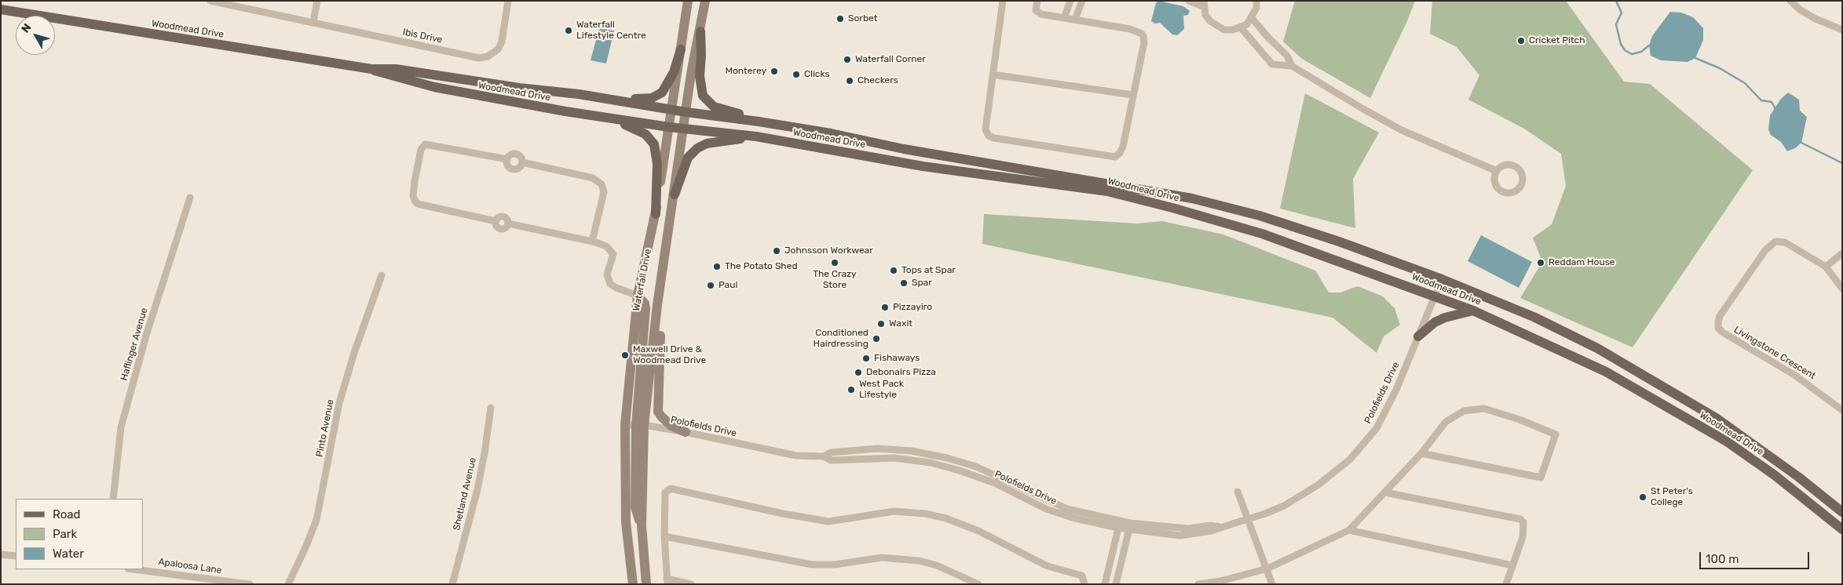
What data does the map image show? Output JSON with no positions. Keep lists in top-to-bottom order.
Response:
{
  "streets": {
    "main road": ["Woodmead Drive", "Waterfall Drive"],
    "street": [
      "Ibis Drive",
      "Haflinger Avenue",
      "Livingstone Crescent",
      "Polofields Drive",
      "Pinto Avenue",
      "Shetland Avenue",
      "Apaloosa Lane"
    ]
  },
  "crossings": [
    ["Woodmead Drive", "Waterfall Drive"],
    ["Woodmead Drive", "Polofields Drive"],
    ["Waterfall Drive", "Polofields Drive"]
  ],
  "places": [
    "Sorbet",
    "Waterfall Lifestyle Centre",
    "Cricket Pitch",
    "Waterfall Corner",
    "Monterey",
    "Clicks",
    "Checkers",
    "Johnsson Workwear",
    "The Crazy Store",
    "Reddam House",
    "The Potato Shed",
    "Tops at Spar",
    "Spar",
    "Paul",
    "Pizzayiro",
    "Waxit",
    "Conditioned Hairdressing",
    "Maxwell Drive & Woodmead Drive",
    "Fishaways",
    "Debonairs Pizza",
    "West Pack Lifestyle",
    "St Peter's College"
  ],
  "legend": ["Road", "Park", "Water"],
  "scale_bar": "100 m",
  "north": "top left"
}
